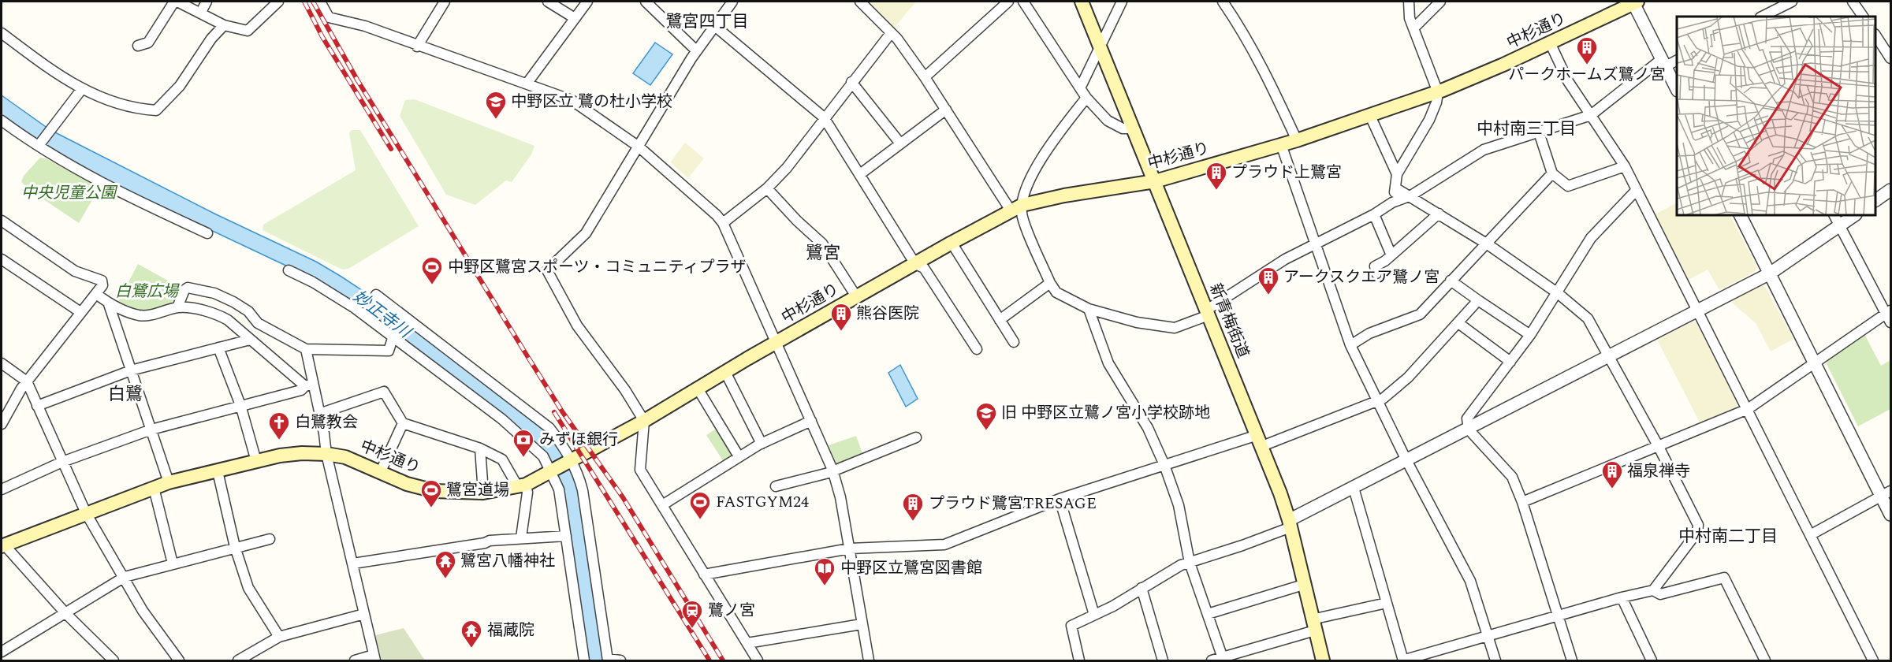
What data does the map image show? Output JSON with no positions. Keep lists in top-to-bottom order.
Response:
{
  "streets": {
    "main road": ["中杉通り", "新青梅街道"]
  },
  "crossings": [
    ["中杉通り", "新青梅街道"]
  ],
  "districts": [
    "鷺宮四丁目",
    "中村南三丁目",
    "鷺宮",
    "白鷺",
    "中村南二丁目"
  ],
  "water": ["妙正寺川"],
  "parks": ["中央児童公園", "白鷺広場"],
  "places": {
    "building": [
      "パークホームズ鷺ノ宮",
      "プラウド上鷺宮",
      "アークスクエア鷺ノ宮",
      "熊谷医院",
      "福泉禅寺",
      "プラウド鷺宮TRESAGE"
    ],
    "school or university": ["中野区立 鷺の杜小学校", "旧 中野区立鷺ノ宮小学校跡地"],
    "sports": ["中野区鷺宮スポーツ・コミュニティプラザ", "鷺宮道場", "FASTGYM24"],
    "church": ["白鷺教会"],
    "bank": ["みずほ銀行"],
    "temple": ["鷺宮八幡神社", "福蔵院"],
    "library": ["中野区立鷺宮図書館"],
    "station": ["鷺ノ宮"]
  }
}
